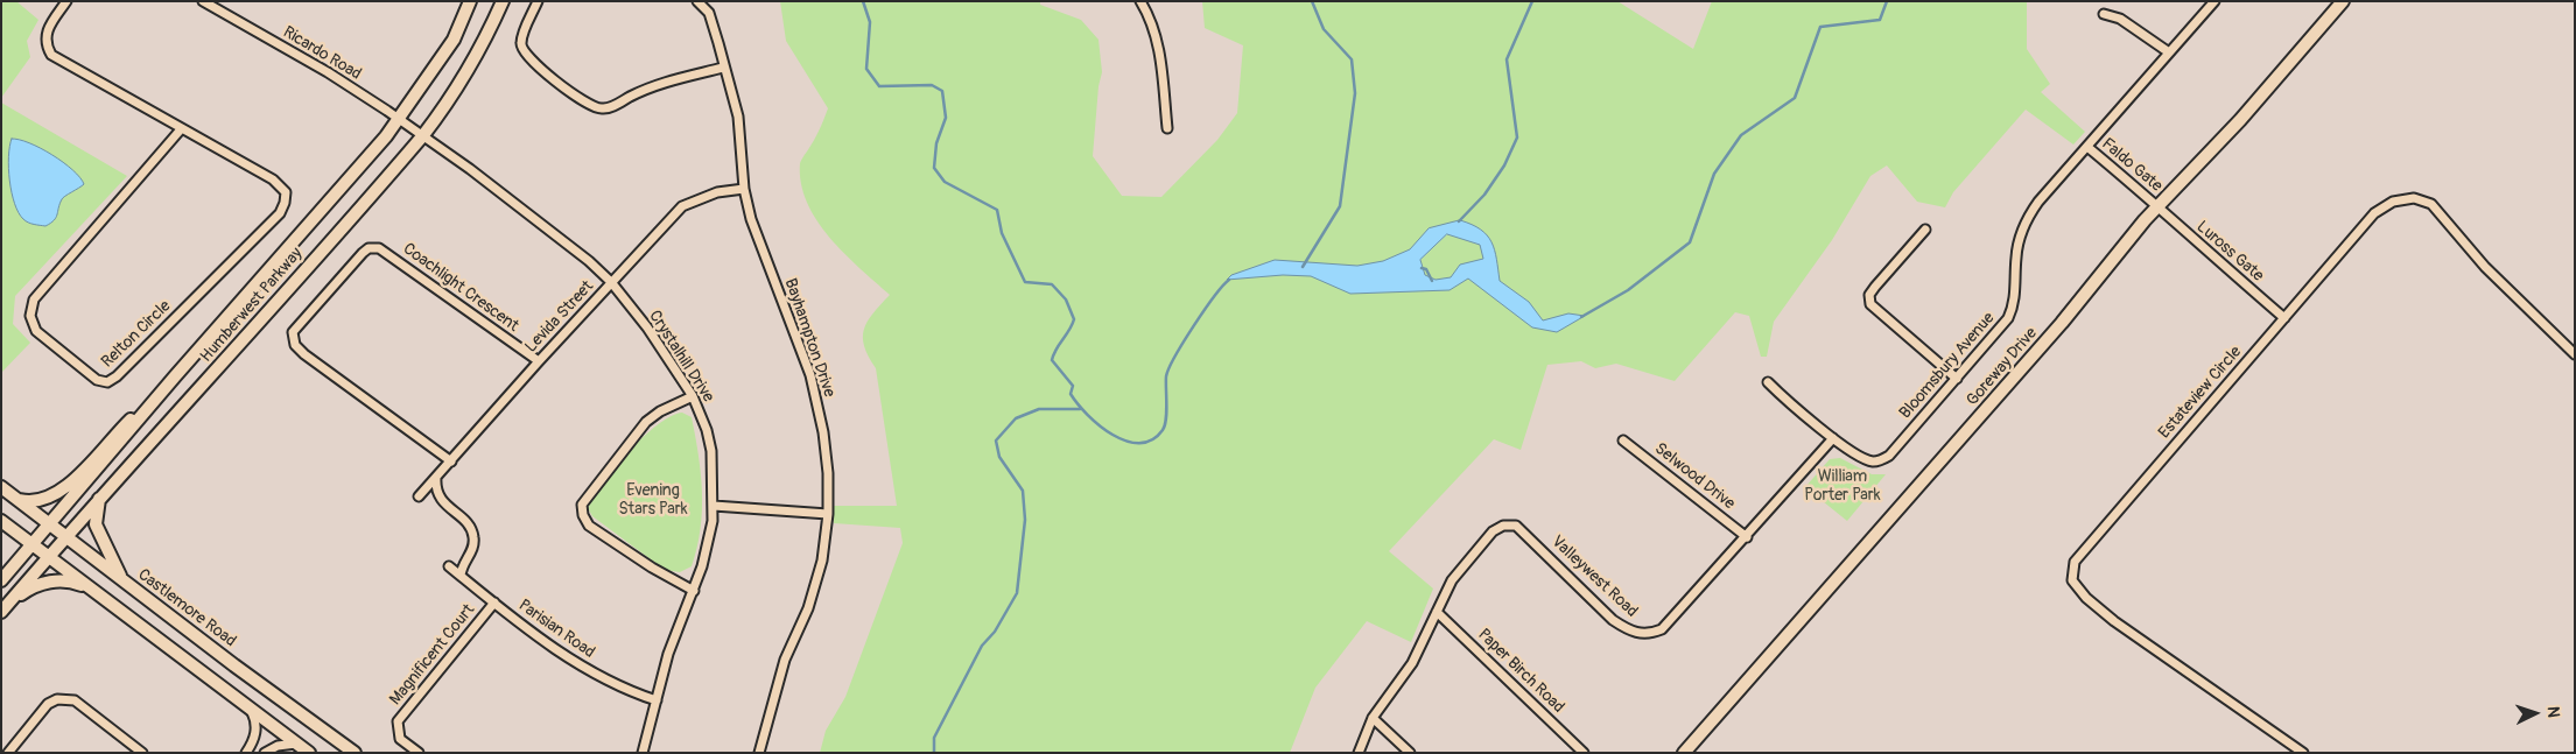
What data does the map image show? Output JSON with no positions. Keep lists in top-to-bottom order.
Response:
{
  "streets": {
    "main road": ["Humberwest Parkway", "Goreway Drive", "Castlemore Road"],
    "street": [
      "Ricardo Road",
      "Faldo Gate",
      "Luross Gate",
      "Coachlight Crescent",
      "Levida Street",
      "Relton Circle",
      "Bayhampton Drive",
      "Crystalhill Drive",
      "Bloomsbury Avenue",
      "Estateview Circle",
      "Selwood Drive",
      "Valleywest Road",
      "Parisian Road",
      "Magnificent Court",
      "Paper Birch Road"
    ]
  },
  "crossings": [
    ["Ricardo Road", "Humberwest Parkway"],
    ["Ricardo Road", "Crystalhill Drive"],
    ["Faldo Gate", "Luross Gate"],
    ["Faldo Gate", "Bloomsbury Avenue"],
    ["Faldo Gate", "Goreway Drive"],
    ["Luross Gate", "Goreway Drive"],
    ["Luross Gate", "Estateview Circle"],
    ["Coachlight Crescent", "Levida Street"],
    ["Humberwest Parkway", "Crystalhill Drive"],
    ["Humberwest Parkway", "Castlemore Road"],
    ["Levida Street", "Bayhampton Drive"],
    ["Levida Street", "Crystalhill Drive"],
    ["Crystalhill Drive", "Parisian Road"],
    ["Bloomsbury Avenue", "Valleywest Road"],
    ["Selwood Drive", "Valleywest Road"],
    ["Valleywest Road", "Paper Birch Road"],
    ["Parisian Road", "Magnificent Court"]
  ],
  "parks": ["William Porter Park", "Evening Stars Park"],
  "north": "right"
}
